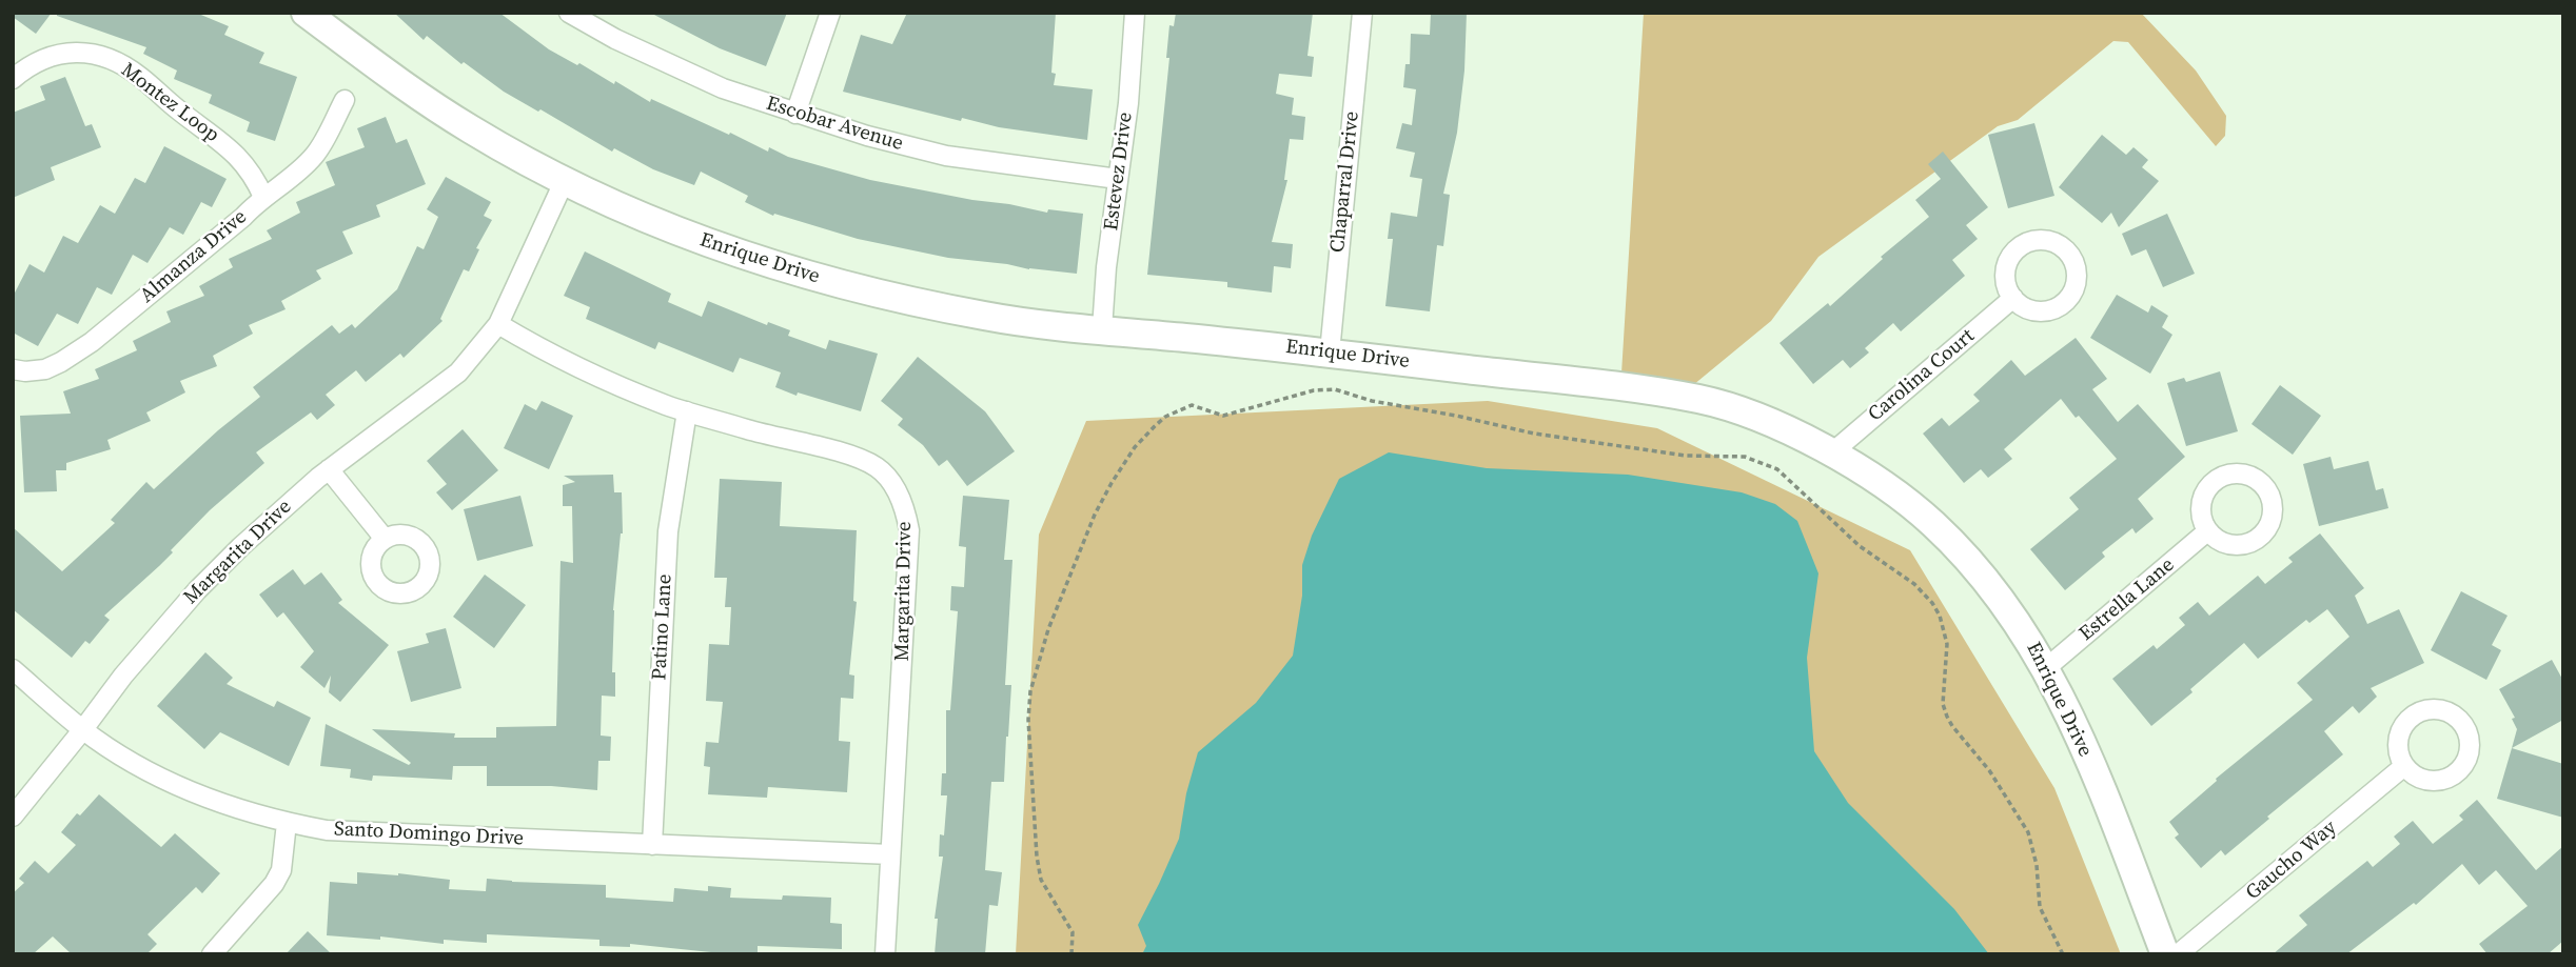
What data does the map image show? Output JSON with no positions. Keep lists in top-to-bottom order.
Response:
{
  "streets": {
    "street": [
      "Montez Loop",
      "Escobar Avenue",
      "Estevez Drive",
      "Chaparral Drive",
      "Almanza Drive",
      "Enrique Drive",
      "Carolina Court",
      "Margarita Drive",
      "Estrella Lane",
      "Patino Lane",
      "Santo Domingo Drive",
      "Gaucho Way"
    ]
  },
  "crossings": [
    ["Montez Loop", "Almanza Drive"],
    ["Escobar Avenue", "Estevez Drive"],
    ["Estevez Drive", "Enrique Drive"],
    ["Chaparral Drive", "Enrique Drive"],
    ["Enrique Drive", "Carolina Court"],
    ["Enrique Drive", "Margarita Drive"],
    ["Enrique Drive", "Estrella Lane"],
    ["Margarita Drive", "Patino Lane"],
    ["Margarita Drive", "Santo Domingo Drive"],
    ["Patino Lane", "Santo Domingo Drive"]
  ]
}
